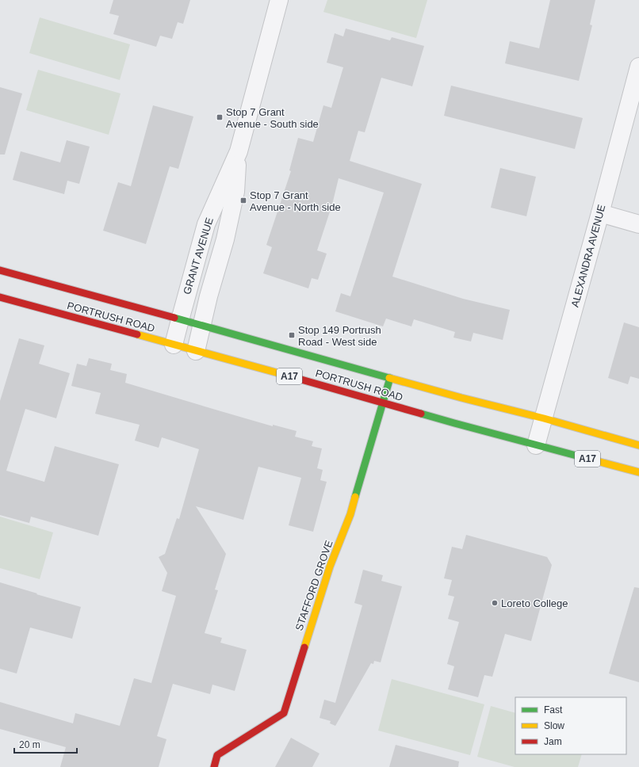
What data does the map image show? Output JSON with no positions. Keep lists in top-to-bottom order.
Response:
{
  "streets": {
    "main road": ["PORTRUSH ROAD", "A17", "STAFFORD GROVE"],
    "street": ["GRANT AVENUE", "ALEXANDRA AVENUE"]
  },
  "crossings": [
    ["GRANT AVENUE", "PORTRUSH ROAD"],
    ["ALEXANDRA AVENUE", "PORTRUSH ROAD"],
    ["PORTRUSH ROAD", "STAFFORD GROVE"]
  ],
  "places": {
    "transit": ["Stop 7 Grant Avenue - South side", "Stop 7 Grant Avenue - North side", "Stop 149 Portrush Road - West side"],
    "other": ["Loreto College"]
  },
  "legend": ["Fast", "Slow", "Jam"],
  "scale_bar": "20 m"
}
